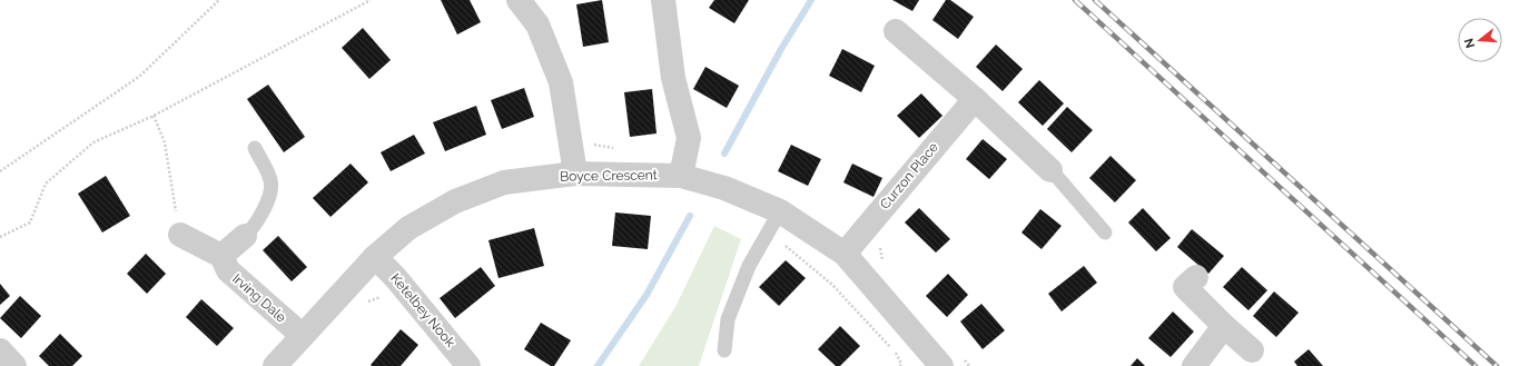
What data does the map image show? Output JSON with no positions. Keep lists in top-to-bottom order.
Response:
{
  "streets": {
    "street": [
      "Boyce Crescent",
      "Curzon Place",
      "Irving Dale",
      "Ketelbey Nook"
    ]
  },
  "crossings": [
    ["Boyce Crescent", "Curzon Place"],
    ["Boyce Crescent", "Irving Dale"],
    ["Boyce Crescent", "Ketelbey Nook"]
  ],
  "north": "left"
}
